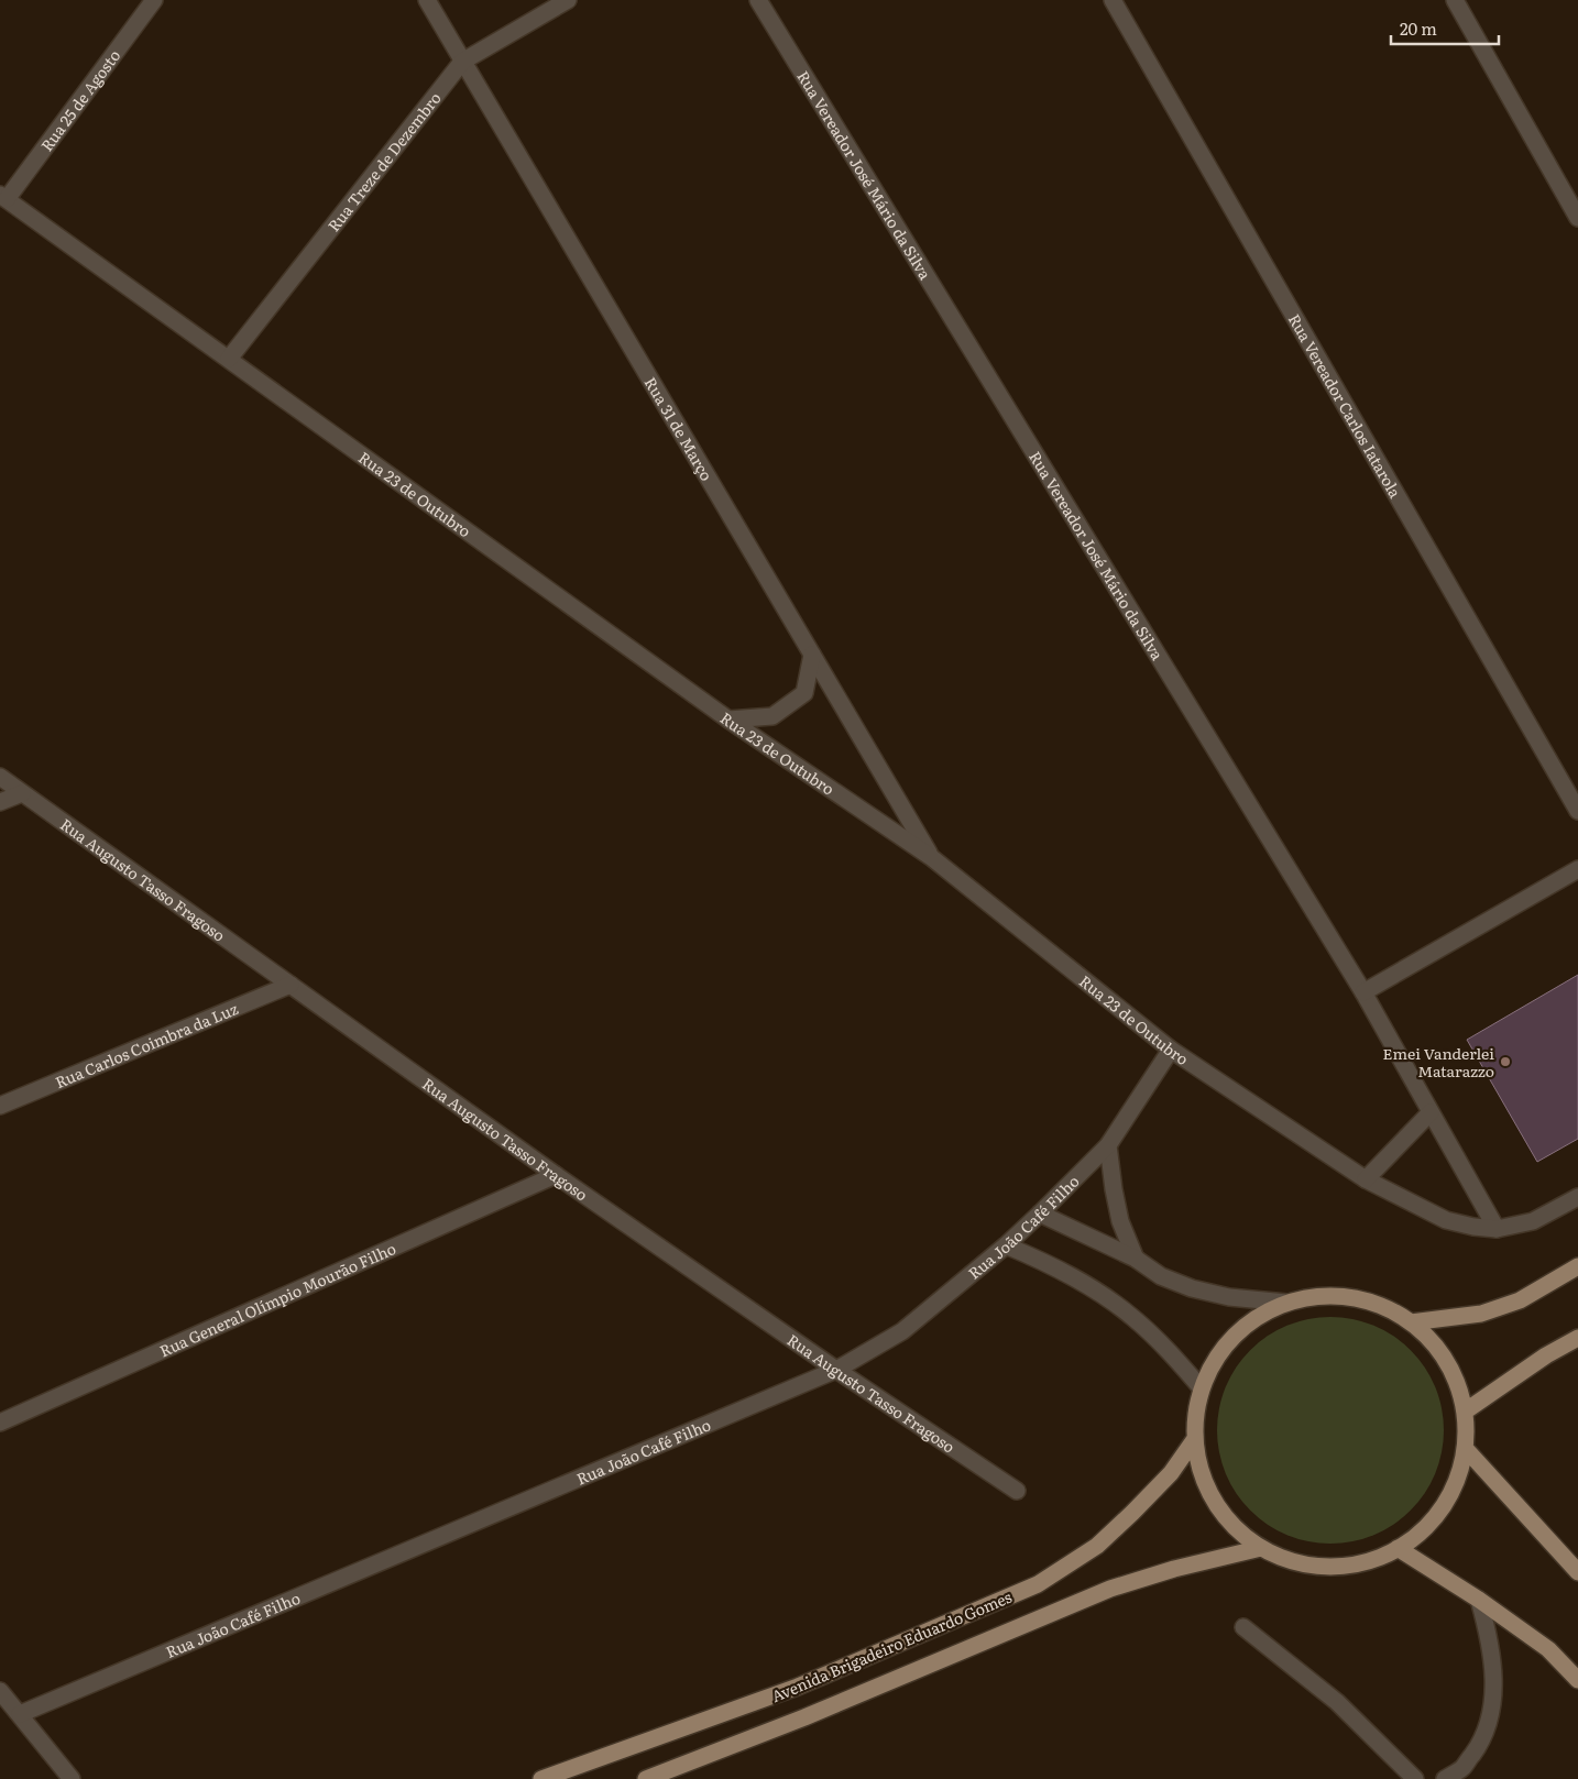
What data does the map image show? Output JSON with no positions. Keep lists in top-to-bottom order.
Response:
{
  "streets": {
    "main road": ["Avenida Brigadeiro Eduardo Gomes"],
    "street": [
      "Rua 25 de Agosto",
      "Rua Treze de Dezembro",
      "Rua Vereador José Mário da Silva",
      "Rua Vereador Carlos Iatarola",
      "Rua 31 de Março",
      "Rua 23 de Outubro",
      "Rua Augusto Tasso Fragoso",
      "Rua Carlos Coimbra da Luz",
      "Rua João Café Filho",
      "Rua General Olímpio Mourão Filho"
    ]
  },
  "crossings": [
    ["Rua 25 de Agosto", "Rua 23 de Outubro"],
    ["Rua Treze de Dezembro", "Rua 31 de Março"],
    ["Rua Treze de Dezembro", "Rua 23 de Outubro"],
    ["Rua Vereador José Mário da Silva", "Rua 23 de Outubro"],
    ["Rua 31 de Março", "Rua 23 de Outubro"],
    ["Rua 23 de Outubro", "Rua João Café Filho"],
    ["Rua Augusto Tasso Fragoso", "Rua Carlos Coimbra da Luz"],
    ["Rua Augusto Tasso Fragoso", "Rua João Café Filho"],
    ["Rua Augusto Tasso Fragoso", "Rua General Olímpio Mourão Filho"]
  ],
  "places": ["Emei Vanderlei Matarazzo"],
  "scale_bar": "20 m"
}
